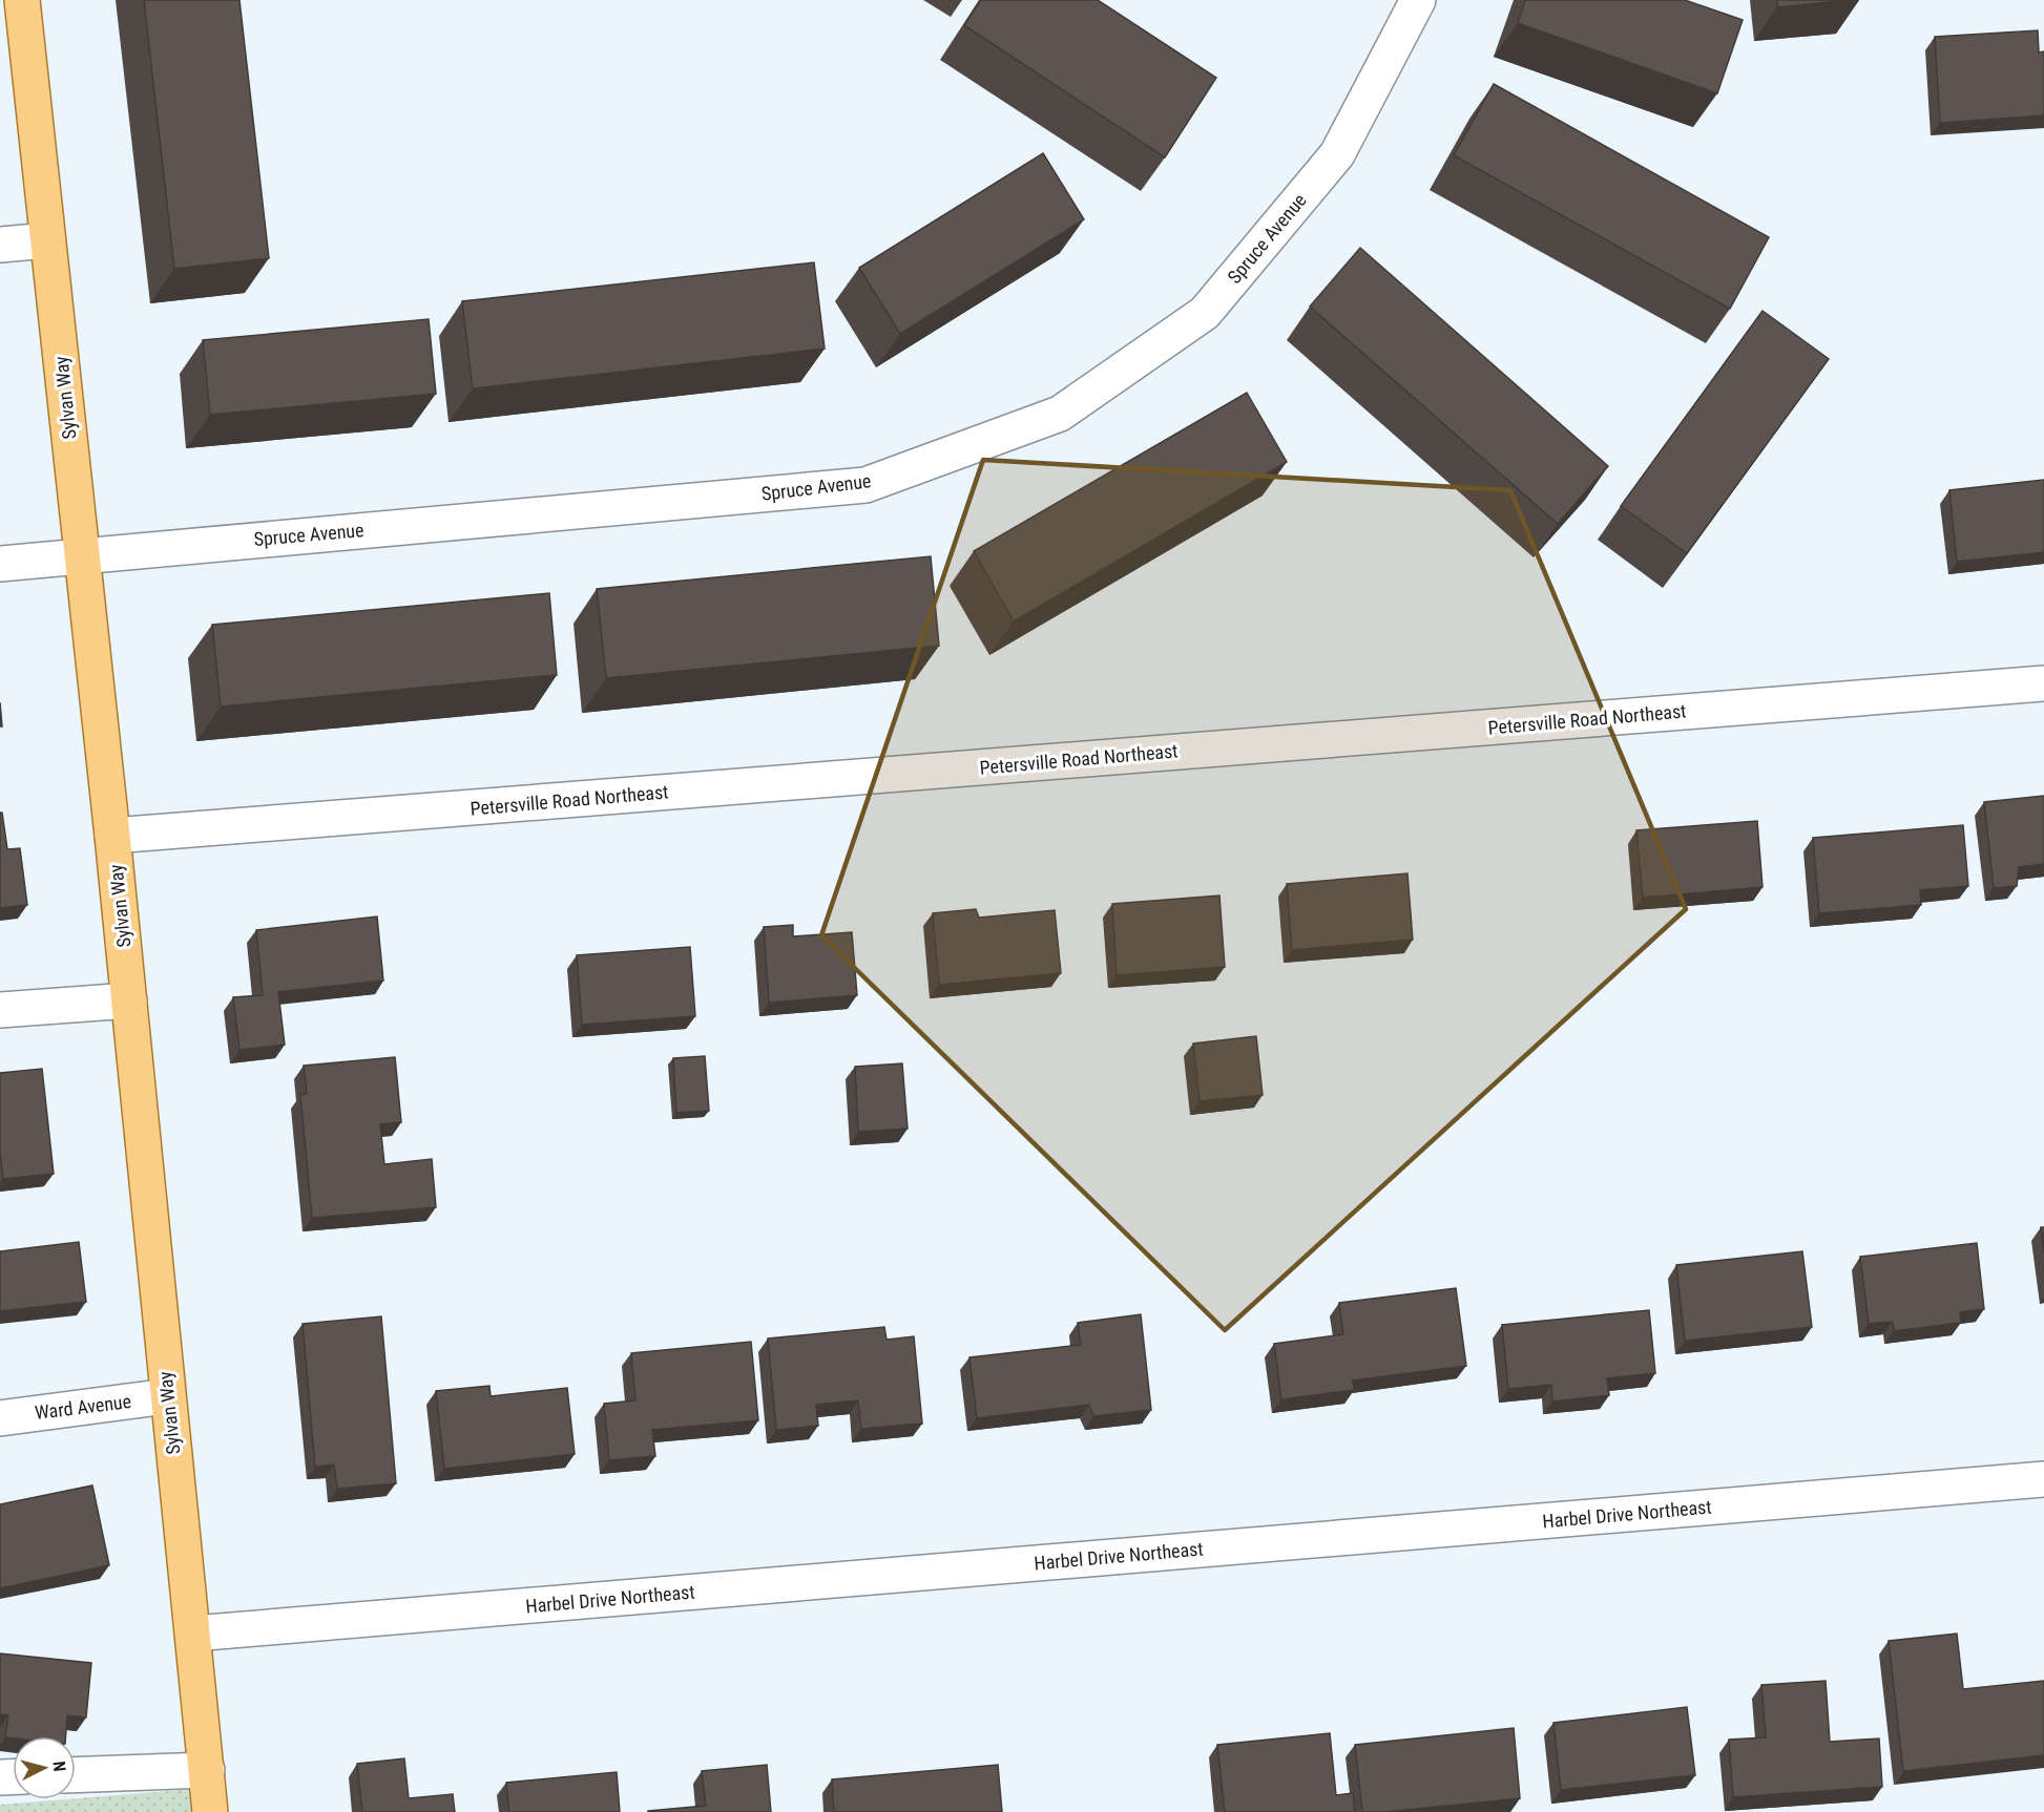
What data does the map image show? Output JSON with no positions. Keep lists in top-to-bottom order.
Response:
{
  "streets": {
    "main road": ["Sylvan Way"],
    "street": [
      "Spruce Avenue",
      "Petersville Road Northeast",
      "Ward Avenue",
      "Harbel Drive Northeast"
    ]
  },
  "crossings": [
    ["Spruce Avenue", "Sylvan Way"],
    ["Sylvan Way", "Petersville Road Northeast"],
    ["Sylvan Way", "Ward Avenue"],
    ["Sylvan Way", "Harbel Drive Northeast"]
  ],
  "north": "right"
}
